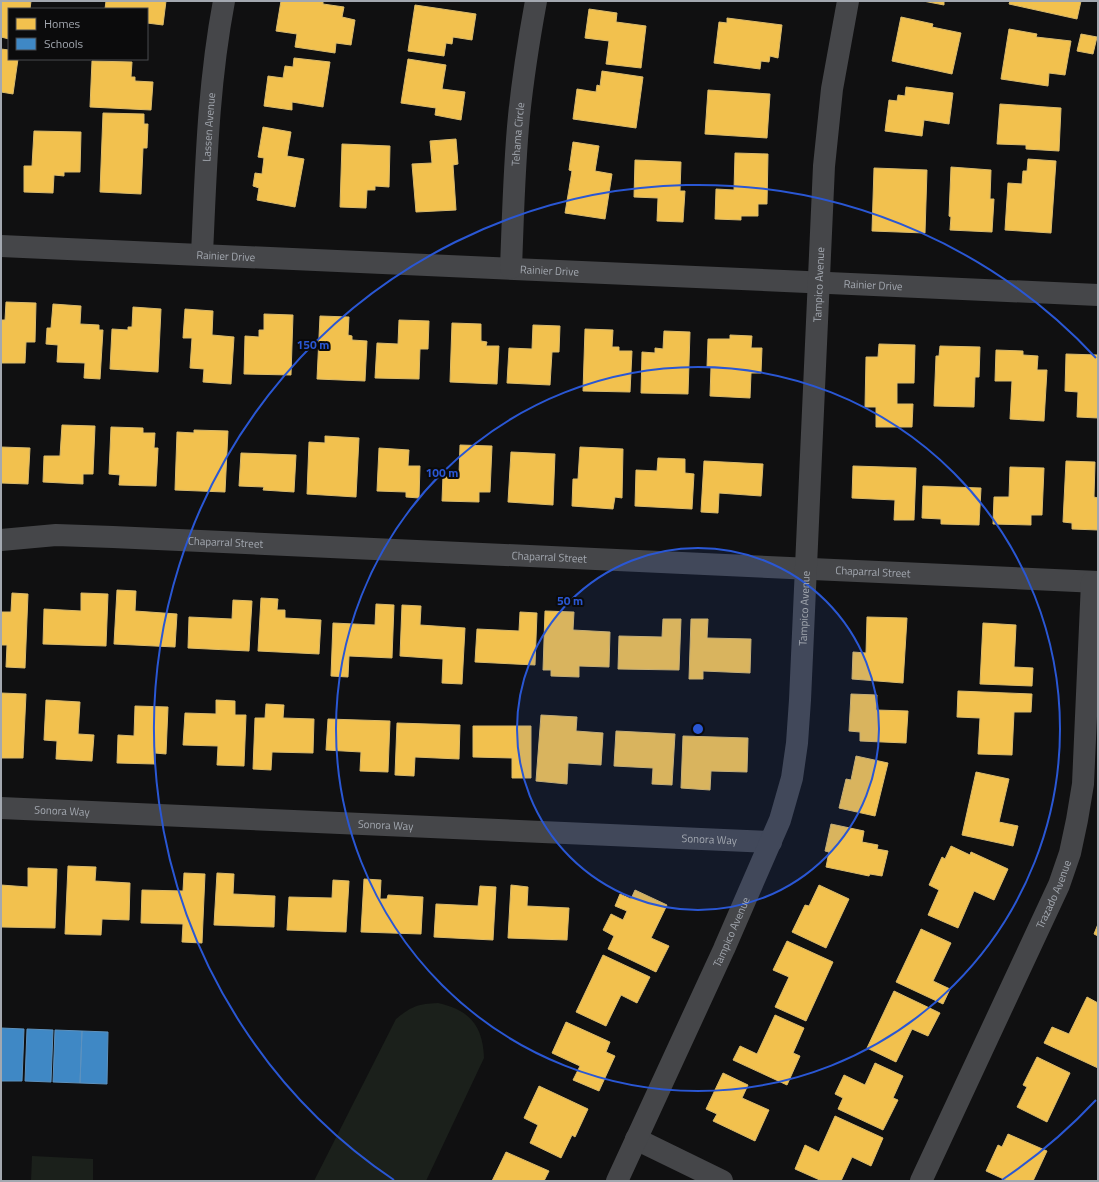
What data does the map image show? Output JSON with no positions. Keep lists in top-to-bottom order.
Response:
{
  "streets": {
    "street": [
      "Lassen Avenue",
      "Tehama Circle",
      "Rainier Drive",
      "Tampico Avenue",
      "Chaparral Street",
      "Sonora Way",
      "Trazado Avenue"
    ]
  },
  "crossings": [
    ["Lassen Avenue", "Rainier Drive"],
    ["Tehama Circle", "Rainier Drive"],
    ["Rainier Drive", "Tampico Avenue"],
    ["Tampico Avenue", "Chaparral Street"],
    ["Tampico Avenue", "Sonora Way"],
    ["Chaparral Street", "Trazado Avenue"]
  ],
  "legend": ["Homes", "Schools"],
  "rings": ["150 m", "100 m", "50 m"]
}
